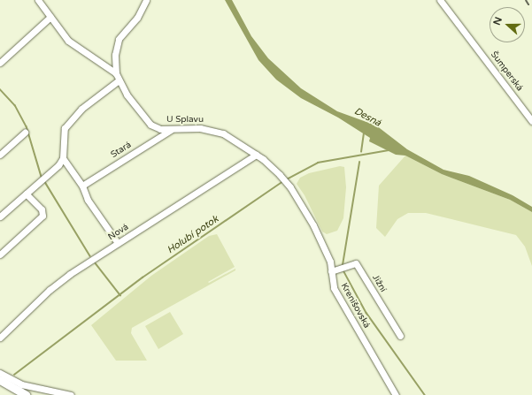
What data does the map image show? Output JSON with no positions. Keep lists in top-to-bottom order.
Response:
{
  "streets": {
    "street": [
      "Šumperská",
      "U Splavu",
      "Stará",
      "Nová",
      "Jižní",
      "Krenišovská"
    ]
  },
  "crossings": [
    ["U Splavu", "Stará"],
    ["U Splavu", "Nová"],
    ["U Splavu", "Krenišovská"],
    ["Jižní", "Krenišovská"]
  ],
  "water": ["Desná", "Holubí potok"],
  "north": "left"
}
